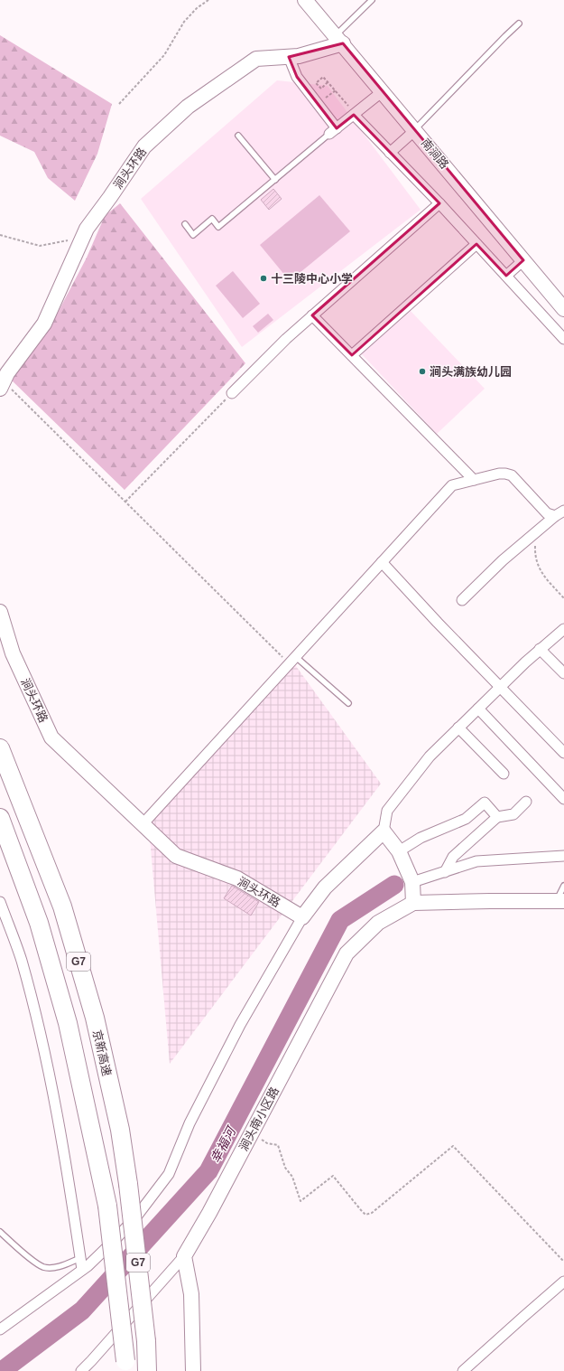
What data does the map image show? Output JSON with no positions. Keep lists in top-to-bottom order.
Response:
{
  "streets": {
    "highway": ["G7", "京新高速"],
    "street": ["南涧路", "涧头环路", "涧头南小区路"]
  },
  "crossings": [
    ["南涧路", "涧头环路"]
  ],
  "water": ["幸福河"],
  "places": ["十三陵中心小学", "涧头满族幼儿园"]
}
